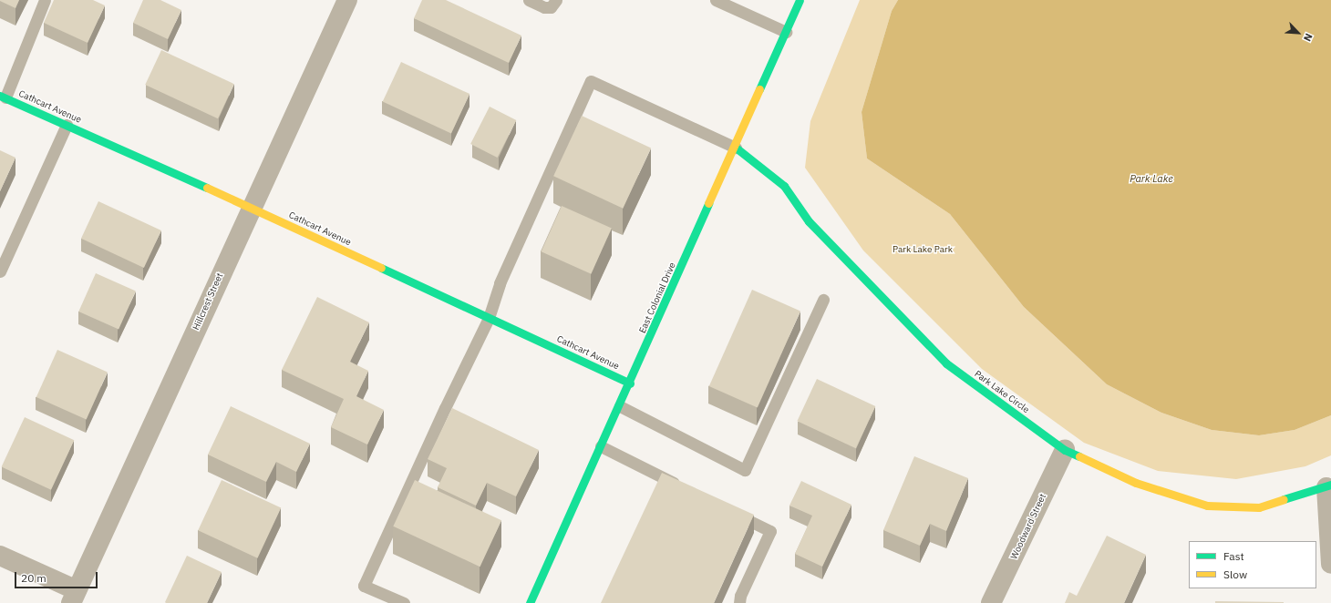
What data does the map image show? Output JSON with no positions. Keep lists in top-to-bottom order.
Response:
{
  "streets": {
    "main road": ["Cathcart Avenue", "East Colonial Drive", "Park Lake Circle"],
    "street": ["Hillcrest Street", "Woodward Street"]
  },
  "crossings": [
    ["Cathcart Avenue", "East Colonial Drive"],
    ["Cathcart Avenue", "Hillcrest Street"],
    ["East Colonial Drive", "Park Lake Circle"],
    ["Park Lake Circle", "Woodward Street"]
  ],
  "water": ["Park Lake"],
  "parks": ["Park Lake Park"],
  "legend": ["Fast", "Slow"],
  "scale_bar": "20 m",
  "north": "bottom right"
}
